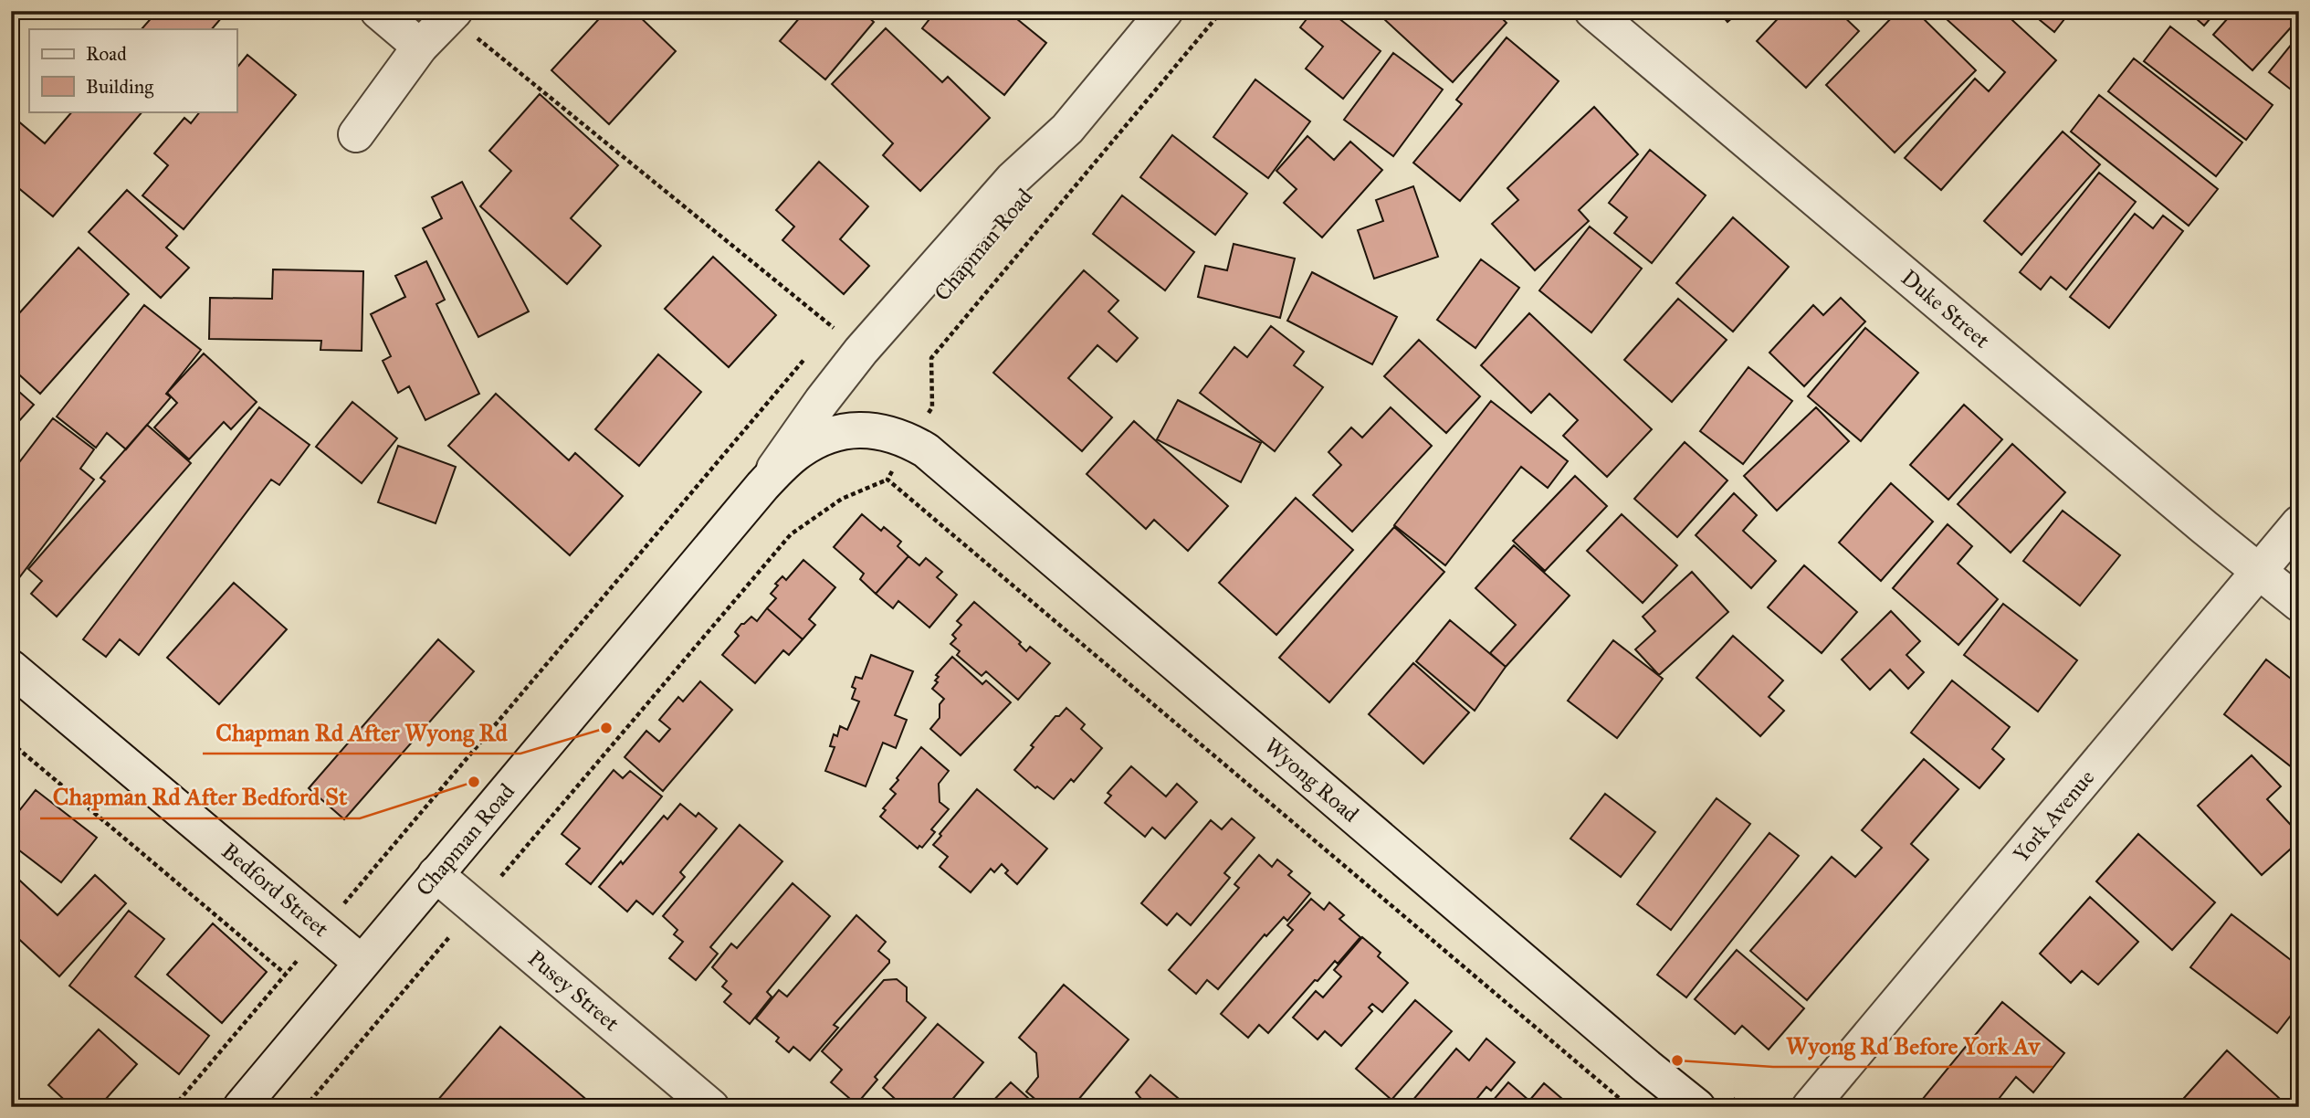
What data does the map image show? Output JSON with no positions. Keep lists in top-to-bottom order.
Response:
{
  "streets": {
    "street": [
      "Chapman Road",
      "Duke Street",
      "Wyong Road",
      "York Avenue",
      "Bedford Street",
      "Pusey Street"
    ]
  },
  "crossings": [
    ["Chapman Road", "Wyong Road"],
    ["Chapman Road", "Bedford Street"],
    ["Chapman Road", "Pusey Street"],
    ["Duke Street", "York Avenue"]
  ],
  "places": ["Chapman Rd After Wyong Rd", "Chapman Rd After Bedford St", "Wyong Rd Before York Av"],
  "legend": ["Road", "Building"]
}
